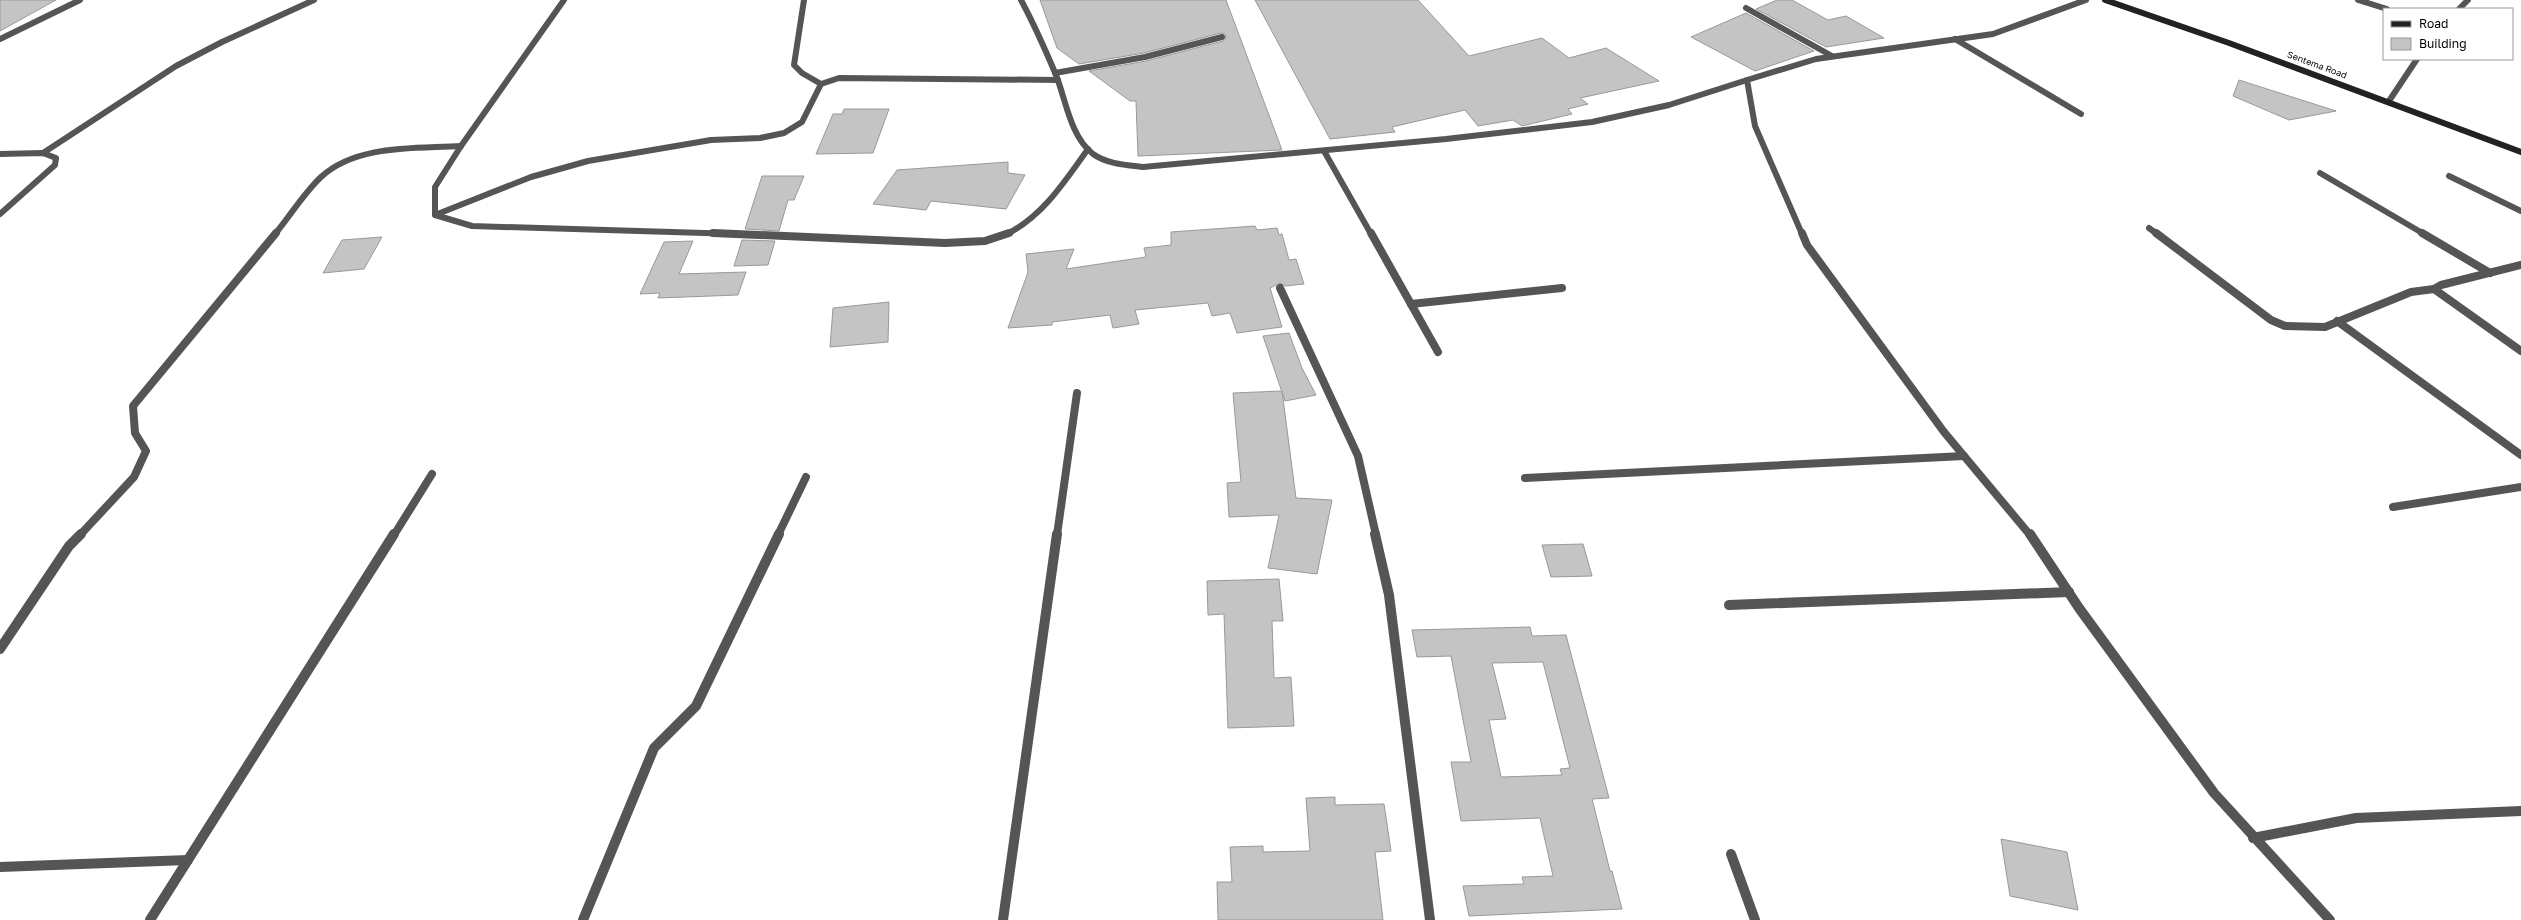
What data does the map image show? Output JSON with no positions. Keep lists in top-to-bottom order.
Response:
{
  "streets": {
    "main road": ["Sentema Road"]
  },
  "legend": ["Road", "Building"]
}
